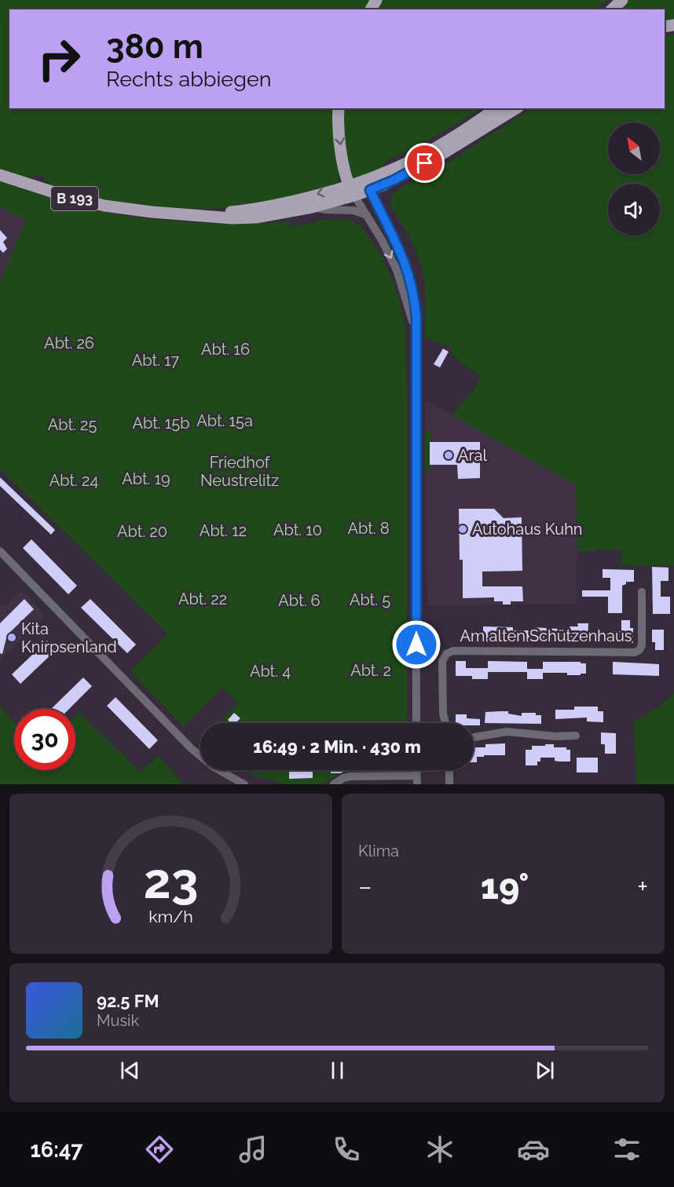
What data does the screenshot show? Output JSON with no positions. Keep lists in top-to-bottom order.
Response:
{
  "streets": {
    "main road": ["B 193"],
    "street": ["Am alten Schützenhaus"]
  },
  "parks": [
    "Abt. 26",
    "Abt. 16",
    "Abt. 17",
    "Abt. 15a",
    "Abt. 15b",
    "Abt. 25",
    "Friedhof Neustrelitz",
    "Abt. 19",
    "Abt. 24",
    "Abt. 8",
    "Abt. 10",
    "Abt. 12",
    "Abt. 20",
    "Abt. 22",
    "Abt. 5",
    "Abt. 6",
    "Abt. 2",
    "Abt. 4"
  ],
  "places": ["Aral", "Autohaus Kuhn", "Kita Knirpsenland"],
  "north": "top left",
  "page": {
    "turn": ["380 m", "Rechts abbiegen"],
    "limit": "30",
    "trip": "16:49 · 2 Min. · 430 m",
    "tile": "Klima",
    "heat": ["−", "19°", "+"],
    "song": ["92.5 FM", "Musik"],
    "tabs": "16:47",
    "gauge": ["23", "km/h"]
  }
}
